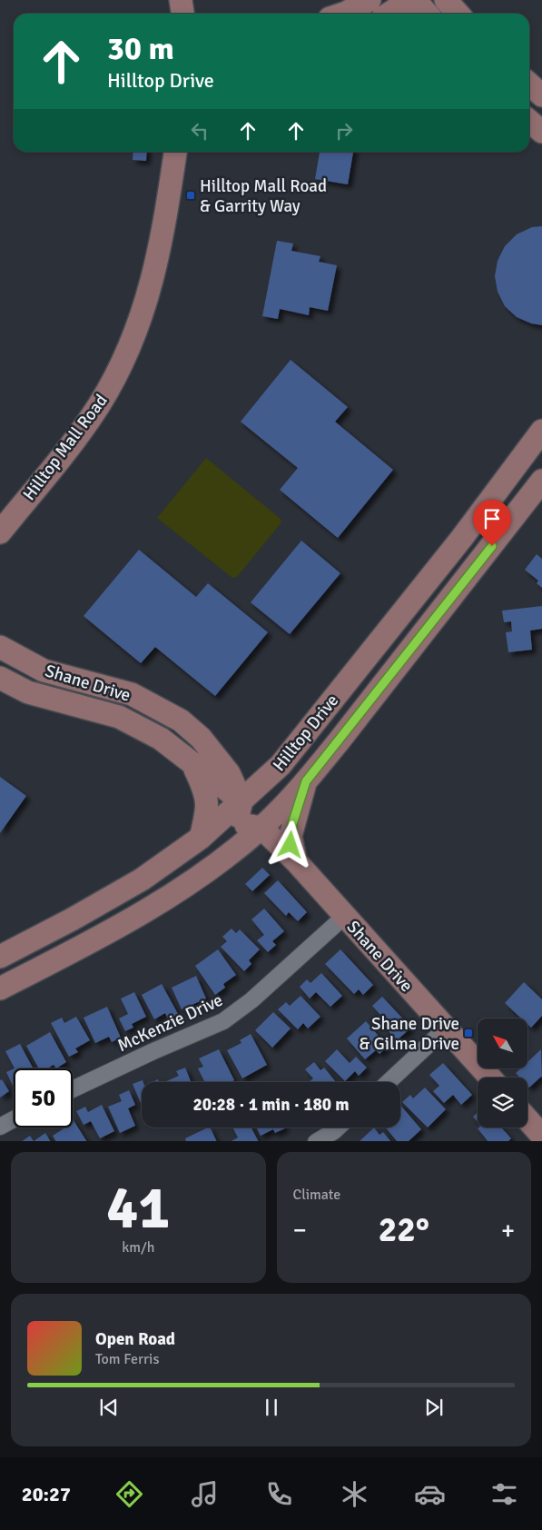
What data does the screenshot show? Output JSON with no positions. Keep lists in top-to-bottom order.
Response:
{
  "streets": {
    "street": [
      "Hilltop Mall Road",
      "Shane Drive",
      "Hilltop Drive",
      "McKenzie Drive"
    ]
  },
  "crossings": [
    ["Shane Drive", "Hilltop Drive"],
    ["Shane Drive", "McKenzie Drive"]
  ],
  "places": {
    "transit": ["Hilltop Mall Road & Garrity Way", "Shane Drive & Gilma Drive"]
  },
  "north": "top left",
  "page": {
    "turn": ["30 m", "Hilltop Drive"],
    "limit": "50",
    "trip": "20:28 · 1 min · 180 m",
    "tile": [
      ["41", "km/h"],
      "Climate"
    ],
    "heat": ["−", "22°", "+"],
    "song": ["Open Road", "Tom Ferris"],
    "tabs": "20:27"
  }
}
